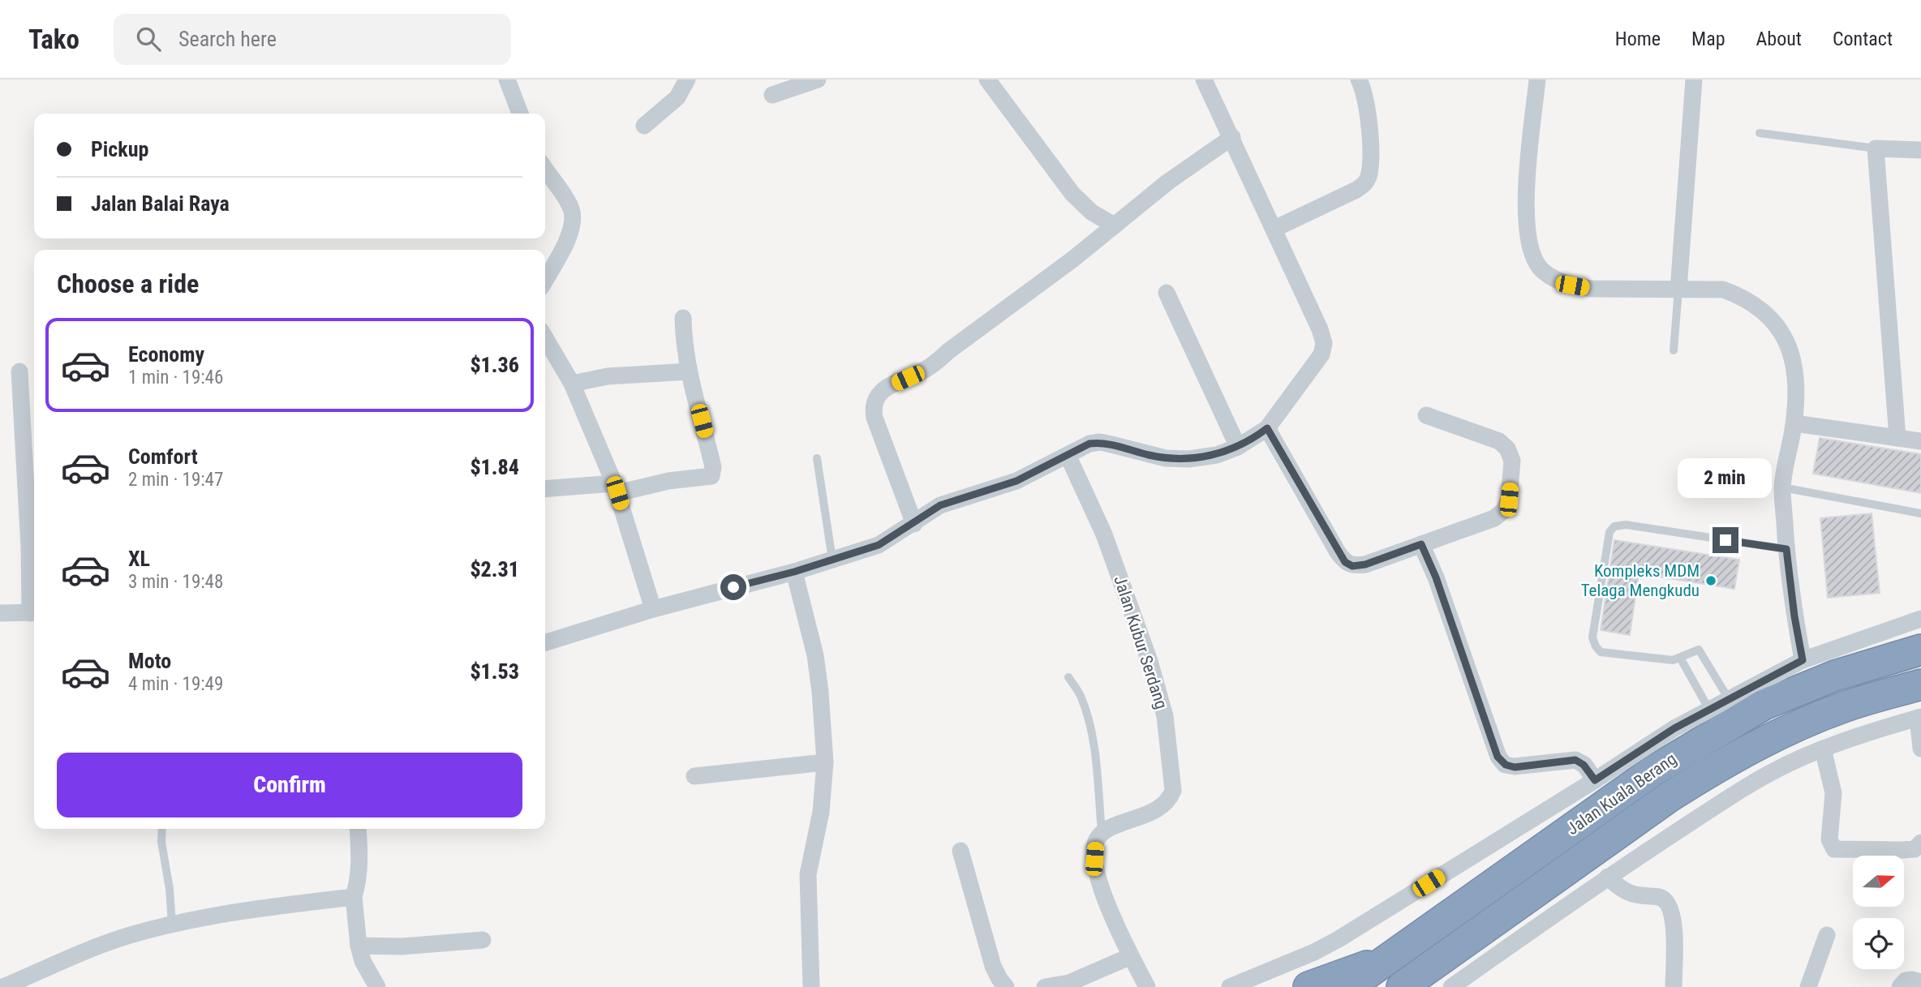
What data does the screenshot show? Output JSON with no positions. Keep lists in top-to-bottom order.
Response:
{
  "streets": {
    "highway": ["Jalan Kuala Berang"],
    "street": ["Jalan Kubur Serdang"]
  },
  "places": ["Kompleks MDM Telaga Mengkudu"],
  "north": "right",
  "page": {
    "header": "Tako",
    "search": "Search here",
    "nav": [
      "Home",
      "Map",
      "About",
      "Contact"
    ],
    "banner": ["Pickup", "Jalan Balai Raya"],
    "heading": "Choose a ride",
    "list": [
      {
        "name": "Economy",
        "note": "1 min · 19:46",
        "value": "$1.36"
      },
      {
        "name": "Comfort",
        "note": "2 min · 19:47",
        "value": "$1.84"
      },
      {
        "name": "XL",
        "note": "3 min · 19:48",
        "value": "$2.31"
      },
      {
        "name": "Moto",
        "note": "4 min · 19:49",
        "value": "$1.53"
      }
    ],
    "bubble": "2 min",
    "buttons": "Confirm"
  }
}
